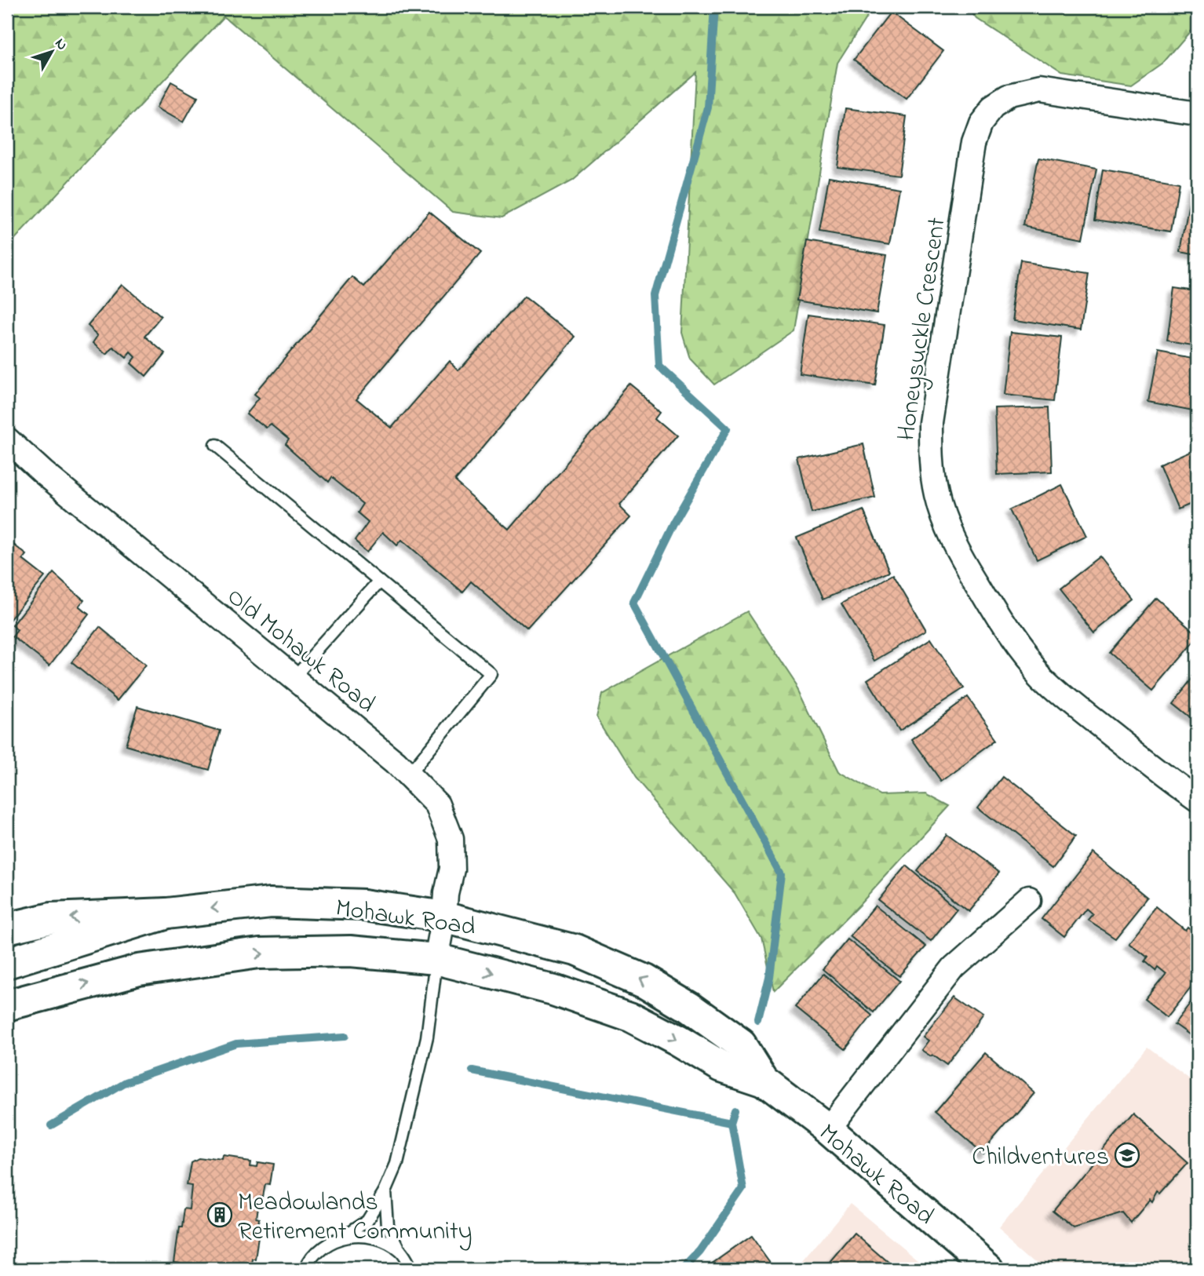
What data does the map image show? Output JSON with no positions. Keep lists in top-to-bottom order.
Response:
{
  "streets": {
    "main road": ["Mohawk Road"],
    "street": ["Honeysuckle Crescent", "Old Mohawk Road"]
  },
  "crossings": [
    ["Old Mohawk Road", "Mohawk Road"]
  ],
  "places": {
    "school or university": ["Childventures"],
    "building": ["Meadowlands Retirement Community"]
  },
  "north": "top right"
}
